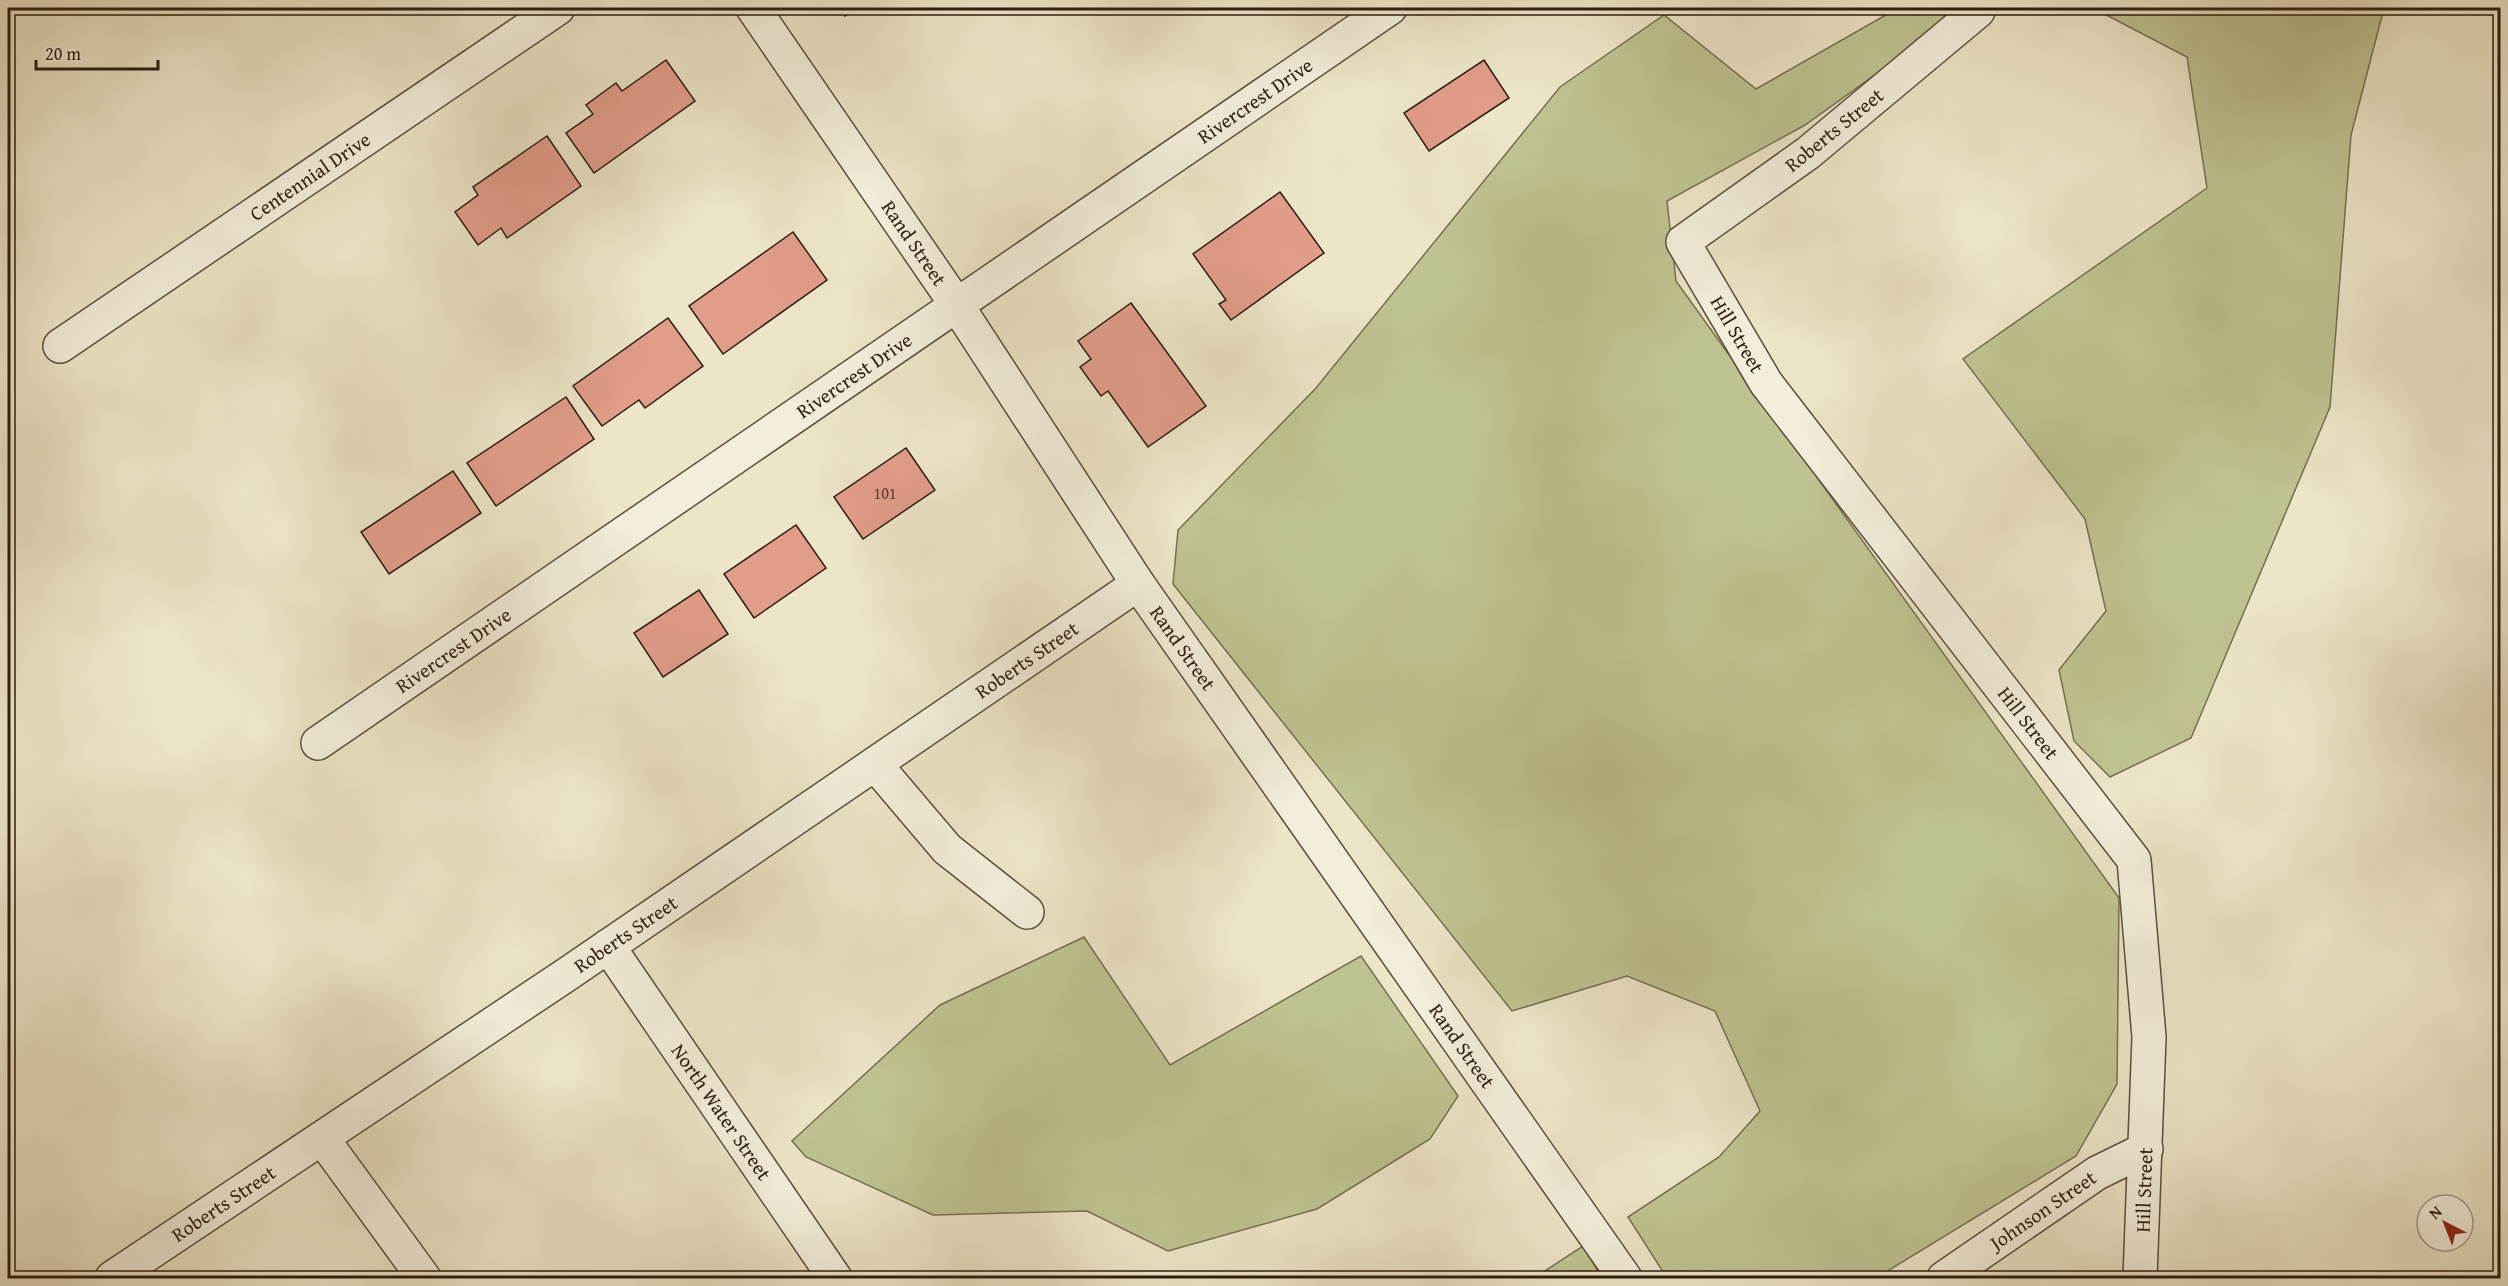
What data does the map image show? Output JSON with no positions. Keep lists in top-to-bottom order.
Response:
{
  "streets": {
    "street": [
      "Rivercrest Drive",
      "Roberts Street",
      "Centennial Drive",
      "Rand Street",
      "Hill Street",
      "North Water Street",
      "Johnson Street"
    ]
  },
  "crossings": [
    ["Rivercrest Drive", "Rand Street"],
    ["Roberts Street", "Rand Street"],
    ["Roberts Street", "Hill Street"],
    ["Roberts Street", "North Water Street"],
    ["Hill Street", "Johnson Street"]
  ],
  "house_numbers": ["101"],
  "scale_bar": "20 m",
  "north": "top left"
}
